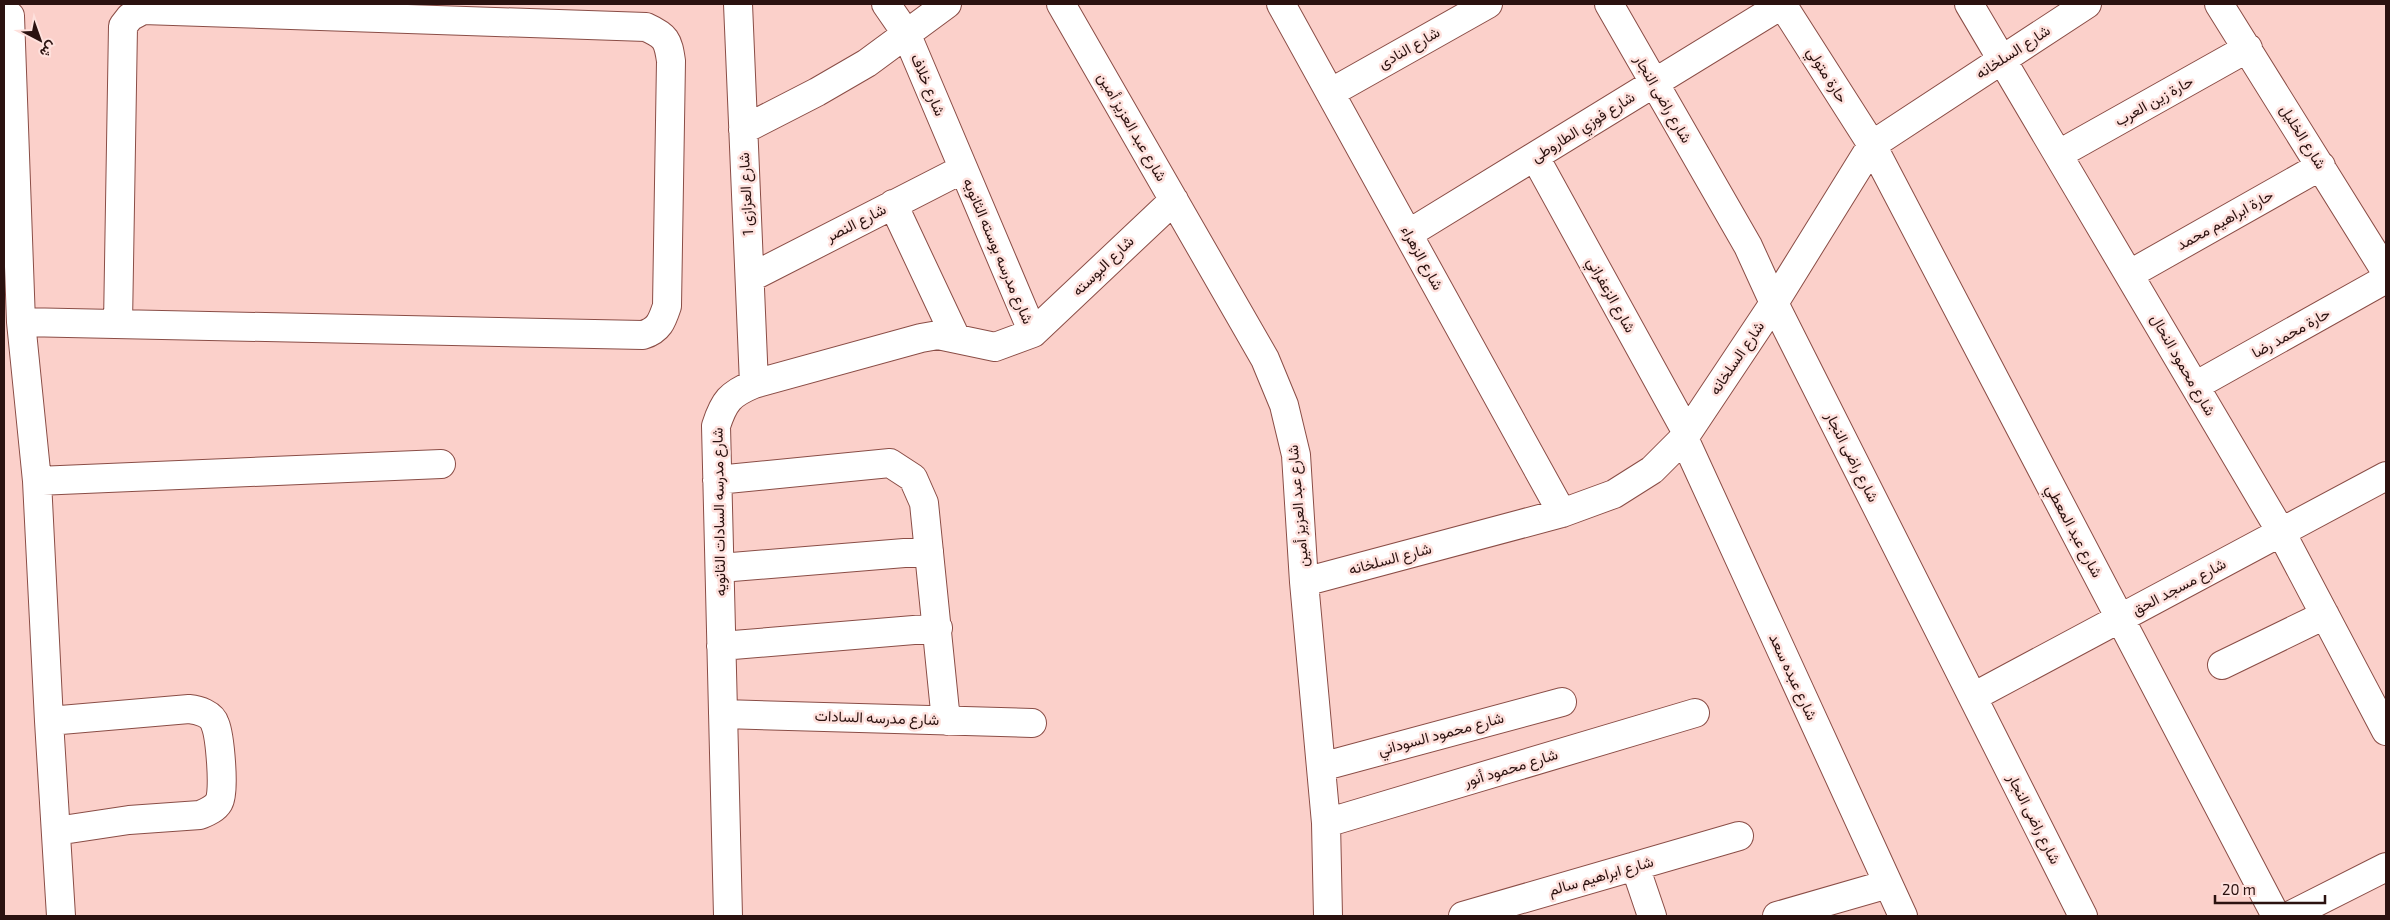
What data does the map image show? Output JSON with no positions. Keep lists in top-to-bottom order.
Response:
{
  "streets": {
    "street": [
      "شارع النادى",
      "شارع السلخانه",
      "حارة متولي",
      "شارع خلاف",
      "شارع راضى النجار",
      "حارة زين العرب",
      "شارع عبد العزيز أمين",
      "شارع فوزي الطاروطى",
      "شارع الخليل",
      "شارع العزازى 1",
      "حارة ابراهيم محمد",
      "شارع النصر",
      "شارع مدرسه بوسته الثانويه",
      "شارع الزهراء",
      "شارع البوسته",
      "شارع الزعفراني",
      "حارة محمد رضا",
      "شارع محمود النحال",
      "شارع مدرسه السادات الثانويه",
      "شارع عبد المعطي",
      "شارع مسجد الحق",
      "شارع عبده سعد",
      "شارع مدرسه السادات",
      "شارع محمود السوداني",
      "شارع محمود أنور",
      "شارع ابراهيم سالم"
    ]
  },
  "crossings": [
    ["شارع النادى", "شارع الزهراء"],
    ["شارع السلخانه", "حارة متولي"],
    ["شارع السلخانه", "شارع راضى النجار"],
    ["شارع السلخانه", "شارع عبد العزيز أمين"],
    ["شارع السلخانه", "شارع الزهراء"],
    ["شارع السلخانه", "شارع الزعفراني"],
    ["شارع السلخانه", "شارع محمود النحال"],
    ["شارع السلخانه", "شارع عبد المعطي"],
    ["شارع السلخانه", "شارع عبده سعد"],
    ["حارة متولي", "شارع فوزي الطاروطى"],
    ["حارة متولي", "شارع عبد المعطي"],
    ["شارع خلاف", "شارع النصر"],
    ["شارع خلاف", "شارع مدرسه بوسته الثانويه"],
    ["شارع راضى النجار", "شارع فوزي الطاروطى"],
    ["شارع راضى النجار", "شارع مسجد الحق"],
    ["حارة زين العرب", "شارع الخليل"],
    ["حارة زين العرب", "شارع محمود النحال"],
    ["شارع عبد العزيز أمين", "شارع البوسته"],
    ["شارع عبد العزيز أمين", "شارع محمود السوداني"],
    ["شارع عبد العزيز أمين", "شارع محمود أنور"],
    ["شارع فوزي الطاروطى", "شارع الزهراء"],
    ["شارع فوزي الطاروطى", "شارع الزعفراني"],
    ["شارع الخليل", "حارة ابراهيم محمد"],
    ["شارع العزازى 1", "شارع النصر"],
    ["شارع العزازى 1", "شارع مدرسه السادات الثانويه"],
    ["حارة ابراهيم محمد", "شارع محمود النحال"],
    ["شارع النصر", "شارع مدرسه بوسته الثانويه"],
    ["شارع مدرسه بوسته الثانويه", "شارع البوسته"],
    ["شارع مدرسه بوسته الثانويه", "شارع مدرسه السادات الثانويه"],
    ["شارع البوسته", "شارع مدرسه السادات الثانويه"],
    ["شارع الزعفراني", "شارع عبده سعد"],
    ["حارة محمد رضا", "شارع محمود النحال"],
    ["شارع محمود النحال", "شارع مسجد الحق"],
    ["شارع مدرسه السادات الثانويه", "شارع مدرسه السادات"],
    ["شارع عبد المعطي", "شارع مسجد الحق"]
  ],
  "scale_bar": "20 m",
  "north": "bottom right"
}
